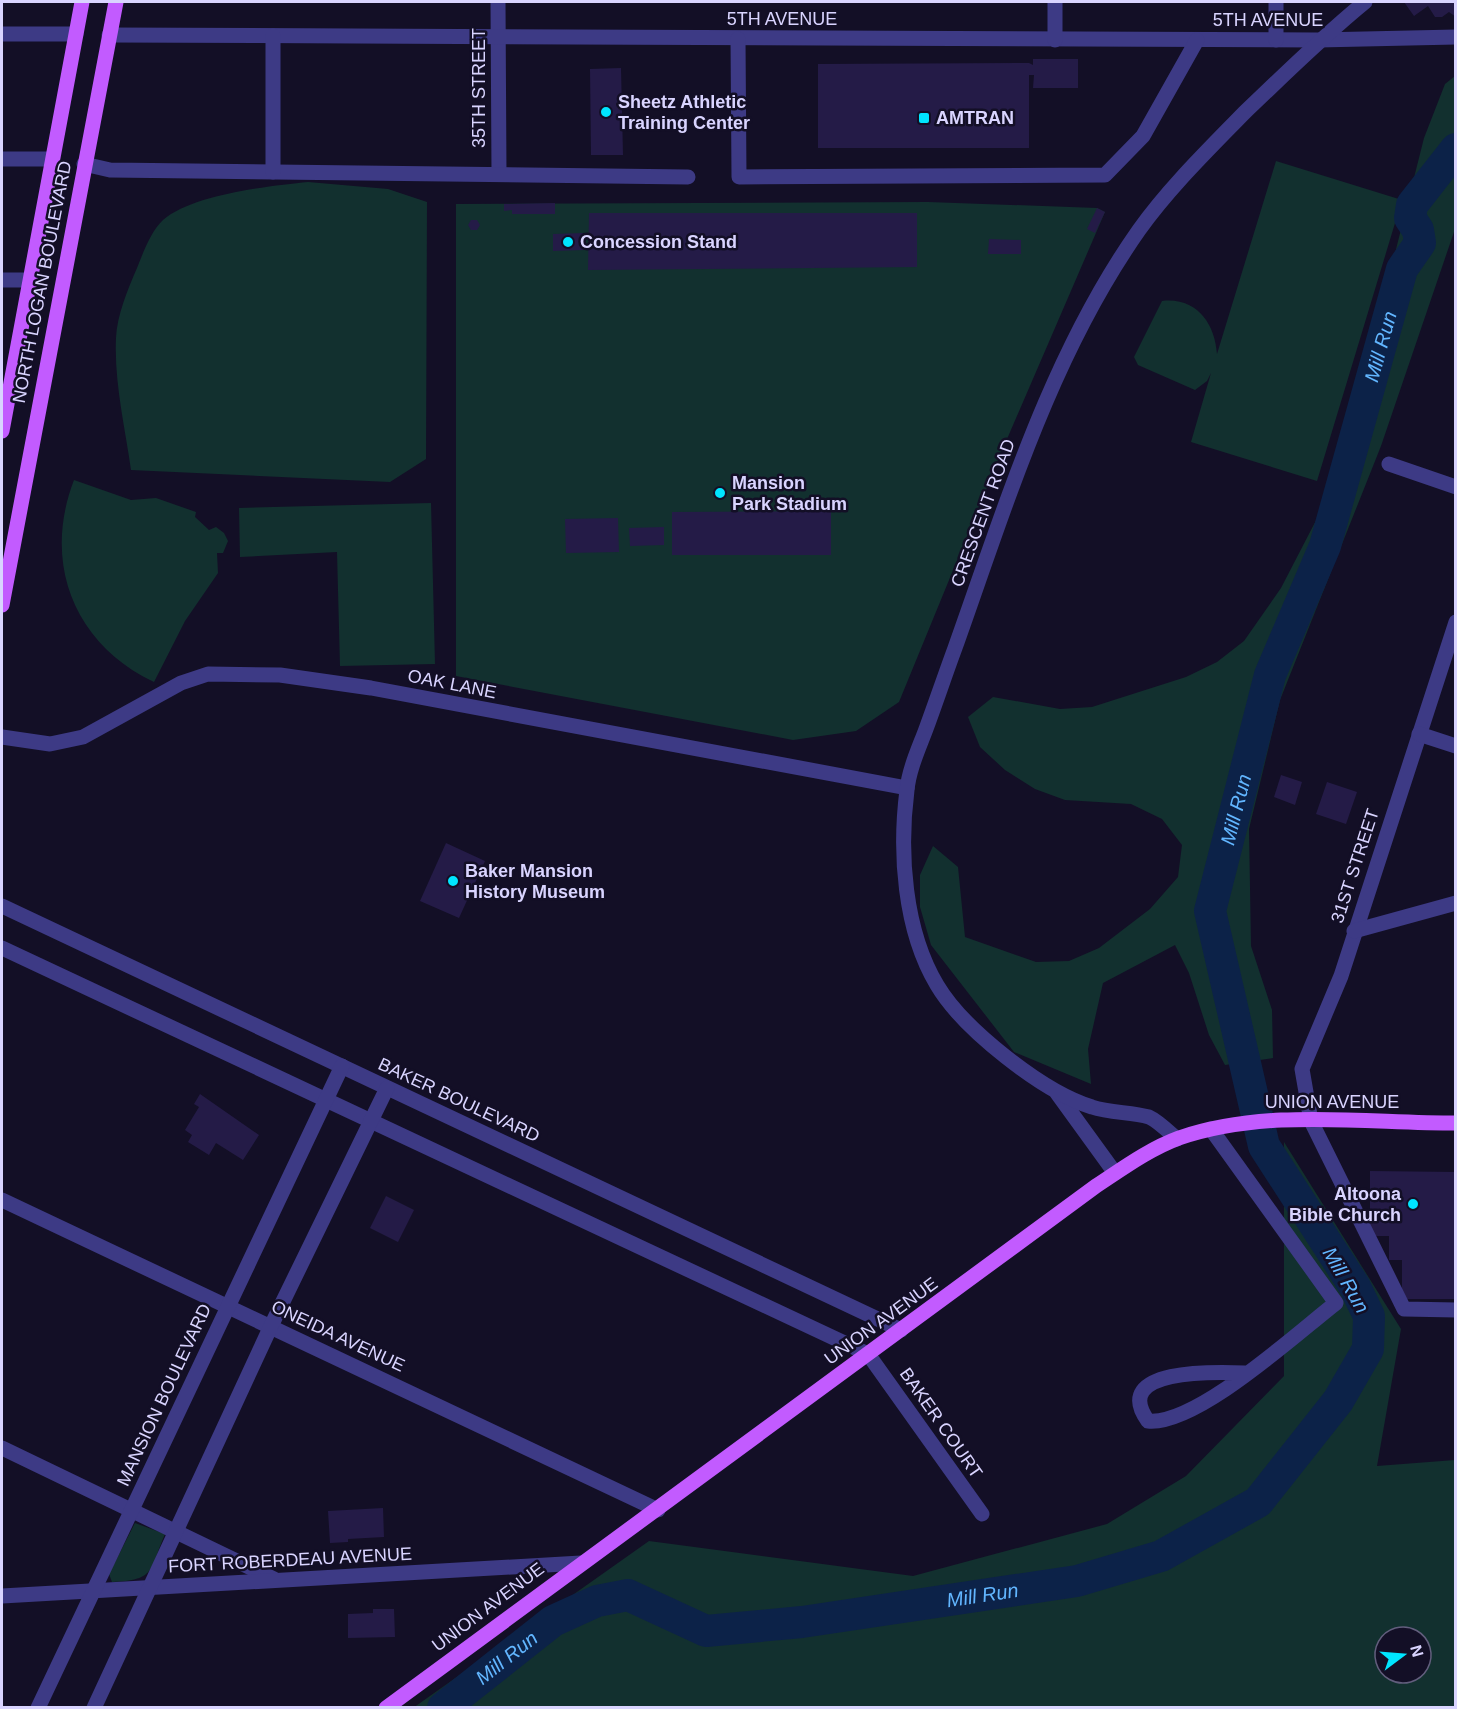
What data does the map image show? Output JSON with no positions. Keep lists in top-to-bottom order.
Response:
{
  "streets": {
    "main road": ["NORTH LOGAN BOULEVARD", "UNION AVENUE"],
    "street": [
      "5TH AVENUE",
      "35TH STREET",
      "CRESCENT ROAD",
      "OAK LANE",
      "31ST STREET",
      "BAKER BOULEVARD",
      "ONEIDA AVENUE",
      "MANSION BOULEVARD",
      "BAKER COURT",
      "FORT ROBERDEAU AVENUE"
    ]
  },
  "crossings": [
    ["5TH AVENUE", "35TH STREET"],
    ["5TH AVENUE", "NORTH LOGAN BOULEVARD"],
    ["5TH AVENUE", "CRESCENT ROAD"],
    ["CRESCENT ROAD", "OAK LANE"],
    ["CRESCENT ROAD", "UNION AVENUE"],
    ["31ST STREET", "UNION AVENUE"],
    ["BAKER BOULEVARD", "UNION AVENUE"],
    ["BAKER BOULEVARD", "MANSION BOULEVARD"],
    ["UNION AVENUE", "ONEIDA AVENUE"],
    ["UNION AVENUE", "BAKER COURT"],
    ["UNION AVENUE", "FORT ROBERDEAU AVENUE"],
    ["ONEIDA AVENUE", "MANSION BOULEVARD"],
    ["MANSION BOULEVARD", "FORT ROBERDEAU AVENUE"]
  ],
  "water": ["Mill Run"],
  "places": {
    "other": [
      "Sheetz Athletic Training Center",
      "Concession Stand",
      "Mansion Park Stadium",
      "Baker Mansion History Museum",
      "Altoona Bible Church"
    ],
    "transit": ["AMTRAN"]
  },
  "north": "right"
}
